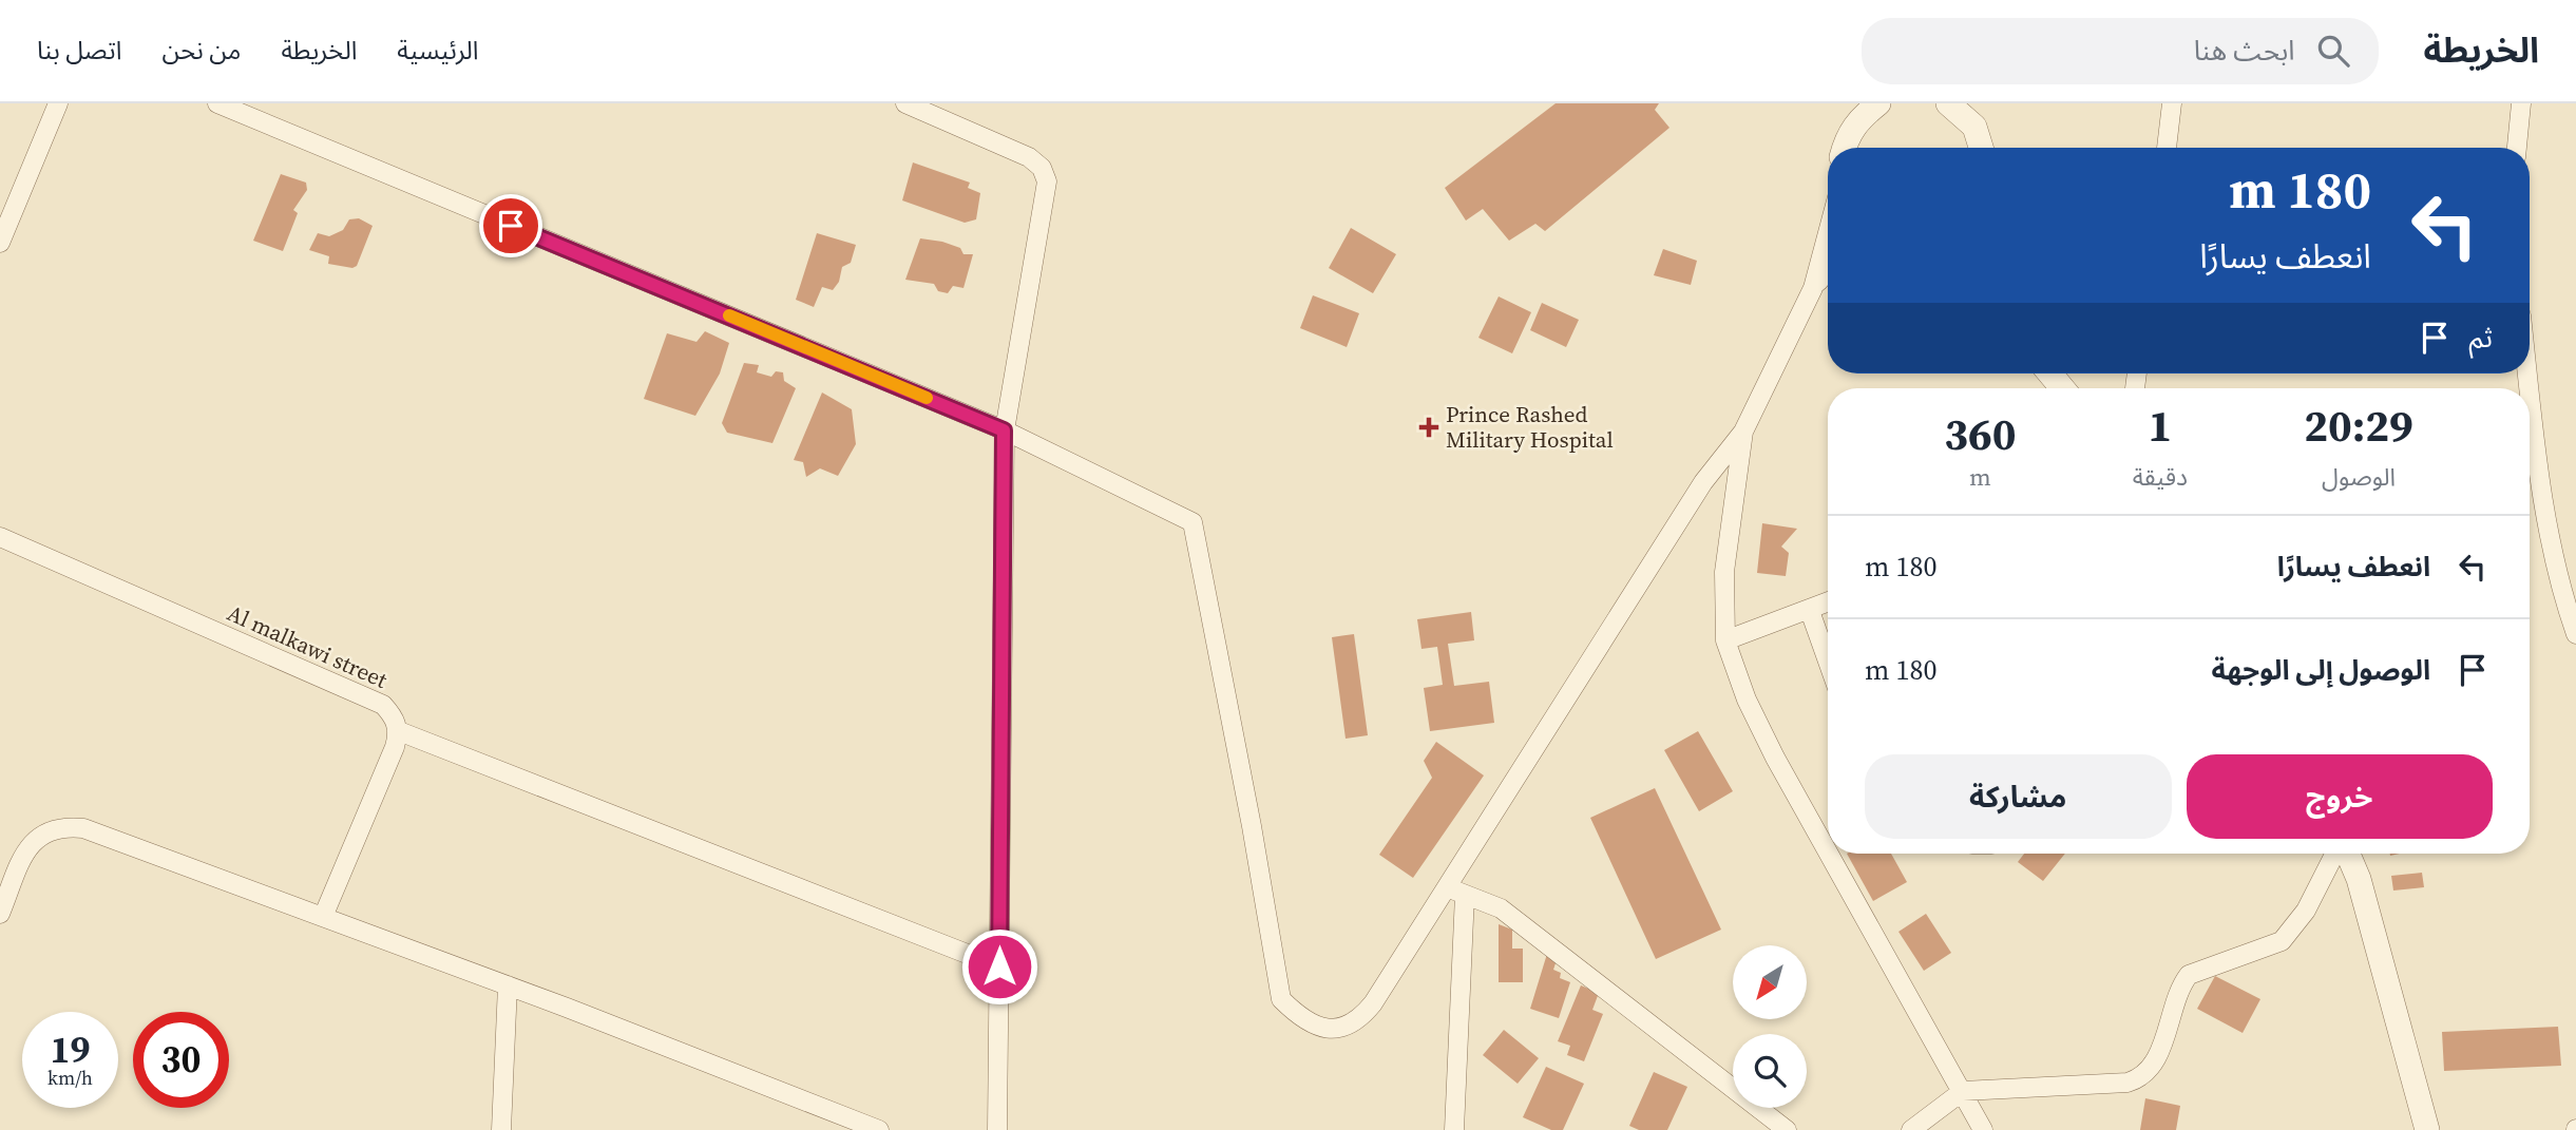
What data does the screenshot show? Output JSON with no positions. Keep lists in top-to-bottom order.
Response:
{
  "streets": {
    "street": ["Al malkawi street"]
  },
  "places": {
    "health": ["Prince Rashed Military Hospital"]
  },
  "north": "bottom left",
  "page": {
    "header": "الخريطة",
    "search": "ابحث هنا",
    "nav": [
      "الرئيسية",
      "الخريطة",
      "من نحن",
      "اتصل بنا"
    ],
    "turn": ["180 m", "انعطف يسارًا"],
    "then": "ثم",
    "eta": [
      "20:29",
      "الوصول",
      "1",
      "دقيقة",
      "360",
      "m"
    ],
    "list": [
      {
        "name": "انعطف يسارًا",
        "value": "180 m"
      },
      {
        "name": "الوصول إلى الوجهة",
        "value": "180 m"
      }
    ],
    "buttons": ["خروج", "مشاركة"],
    "speed": "19 km/h",
    "limit": "30"
  }
}
